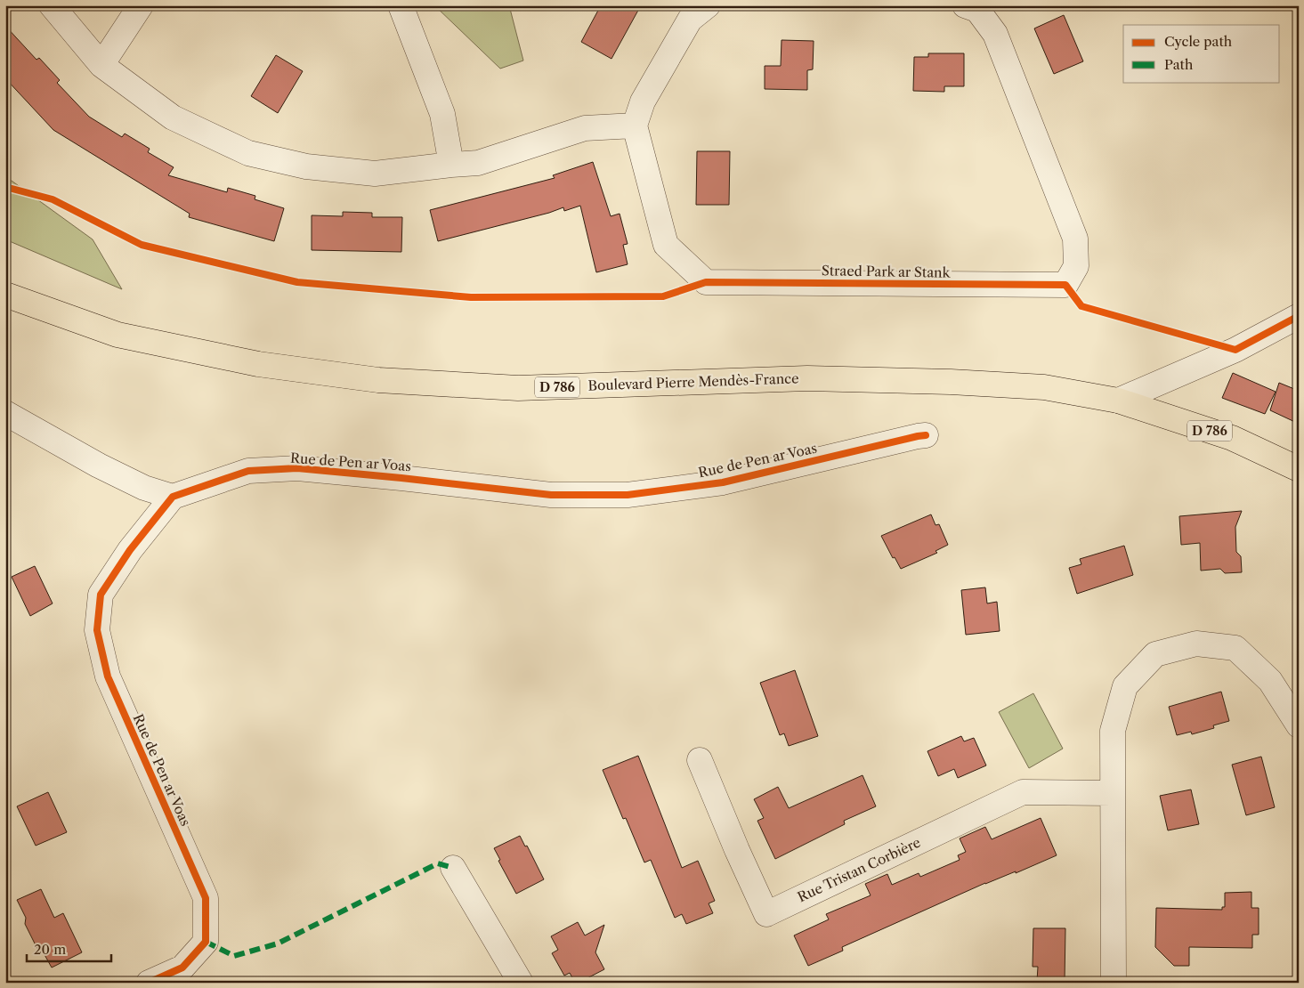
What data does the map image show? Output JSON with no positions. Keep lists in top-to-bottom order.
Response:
{
  "streets": {
    "main road": ["Boulevard Pierre Mendès-France", "D 786"],
    "street": ["Straed Park ar Stank", "Rue de Pen ar Voas", "Rue Tristan Corbière"]
  },
  "legend": ["Cycle path", "Path"],
  "scale_bar": "20 m"
}
